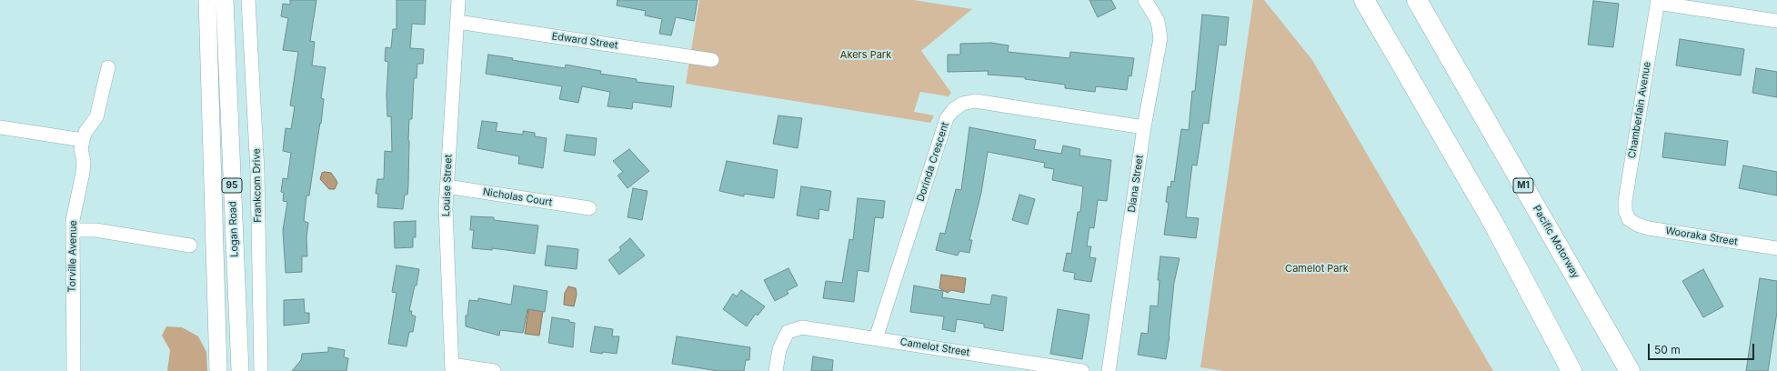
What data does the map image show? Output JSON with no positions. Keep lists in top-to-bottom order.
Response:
{
  "streets": {
    "highway": ["M1", "Pacific Motorway"],
    "main road": ["95", "Logan Road"],
    "street": [
      "Edward Street",
      "Chamberlain Avenue",
      "Dorinda Crescent",
      "Diana Street",
      "Frankcom Drive",
      "Louise Street",
      "Nicholas Court",
      "Wooraka Street",
      "Torville Avenue",
      "Camelot Street"
    ]
  },
  "crossings": [
    ["Edward Street", "Louise Street"],
    ["Chamberlain Avenue", "Wooraka Street"],
    ["Dorinda Crescent", "Diana Street"],
    ["Dorinda Crescent", "Camelot Street"],
    ["Louise Street", "Nicholas Court"]
  ],
  "parks": ["Akers Park", "Camelot Park"],
  "scale_bar": "50 m"
}
